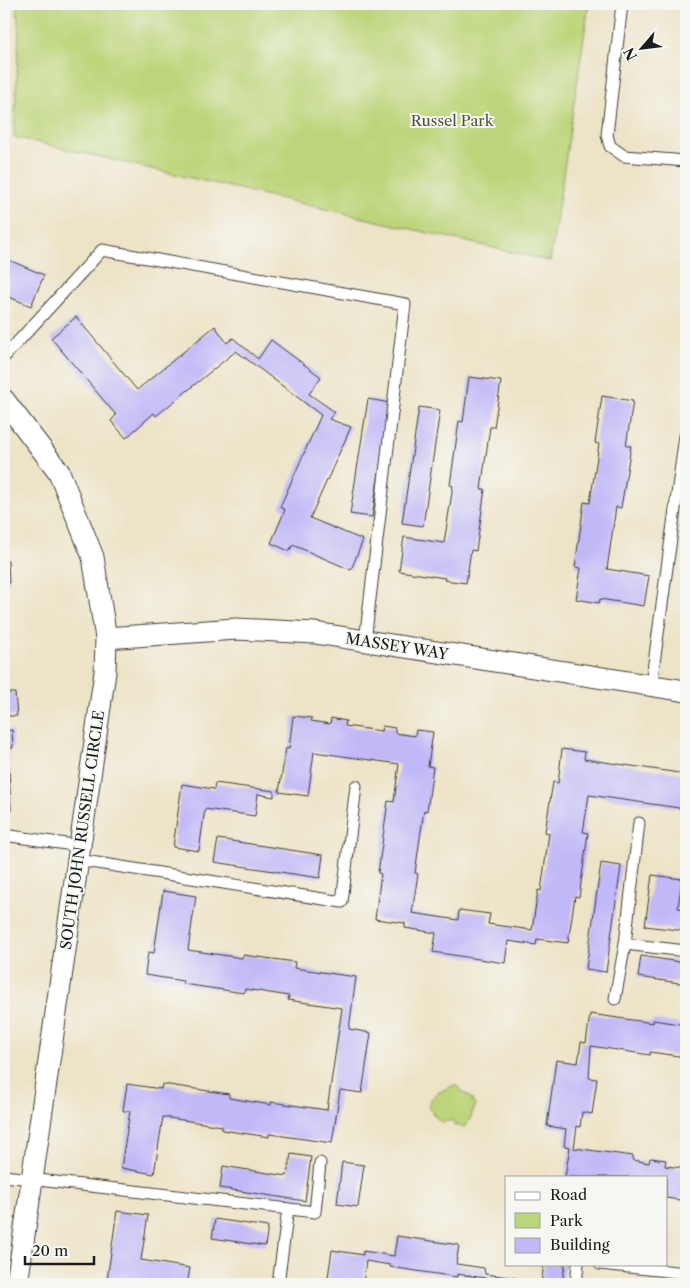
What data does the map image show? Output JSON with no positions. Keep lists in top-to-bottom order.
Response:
{
  "streets": {
    "street": ["MASSEY WAY", "SOUTH JOHN RUSSELL CIRCLE"]
  },
  "crossings": [
    ["MASSEY WAY", "SOUTH JOHN RUSSELL CIRCLE"]
  ],
  "parks": ["Russel Park"],
  "legend": ["Road", "Park", "Building"],
  "scale_bar": "20 m",
  "north": "bottom left"
}
